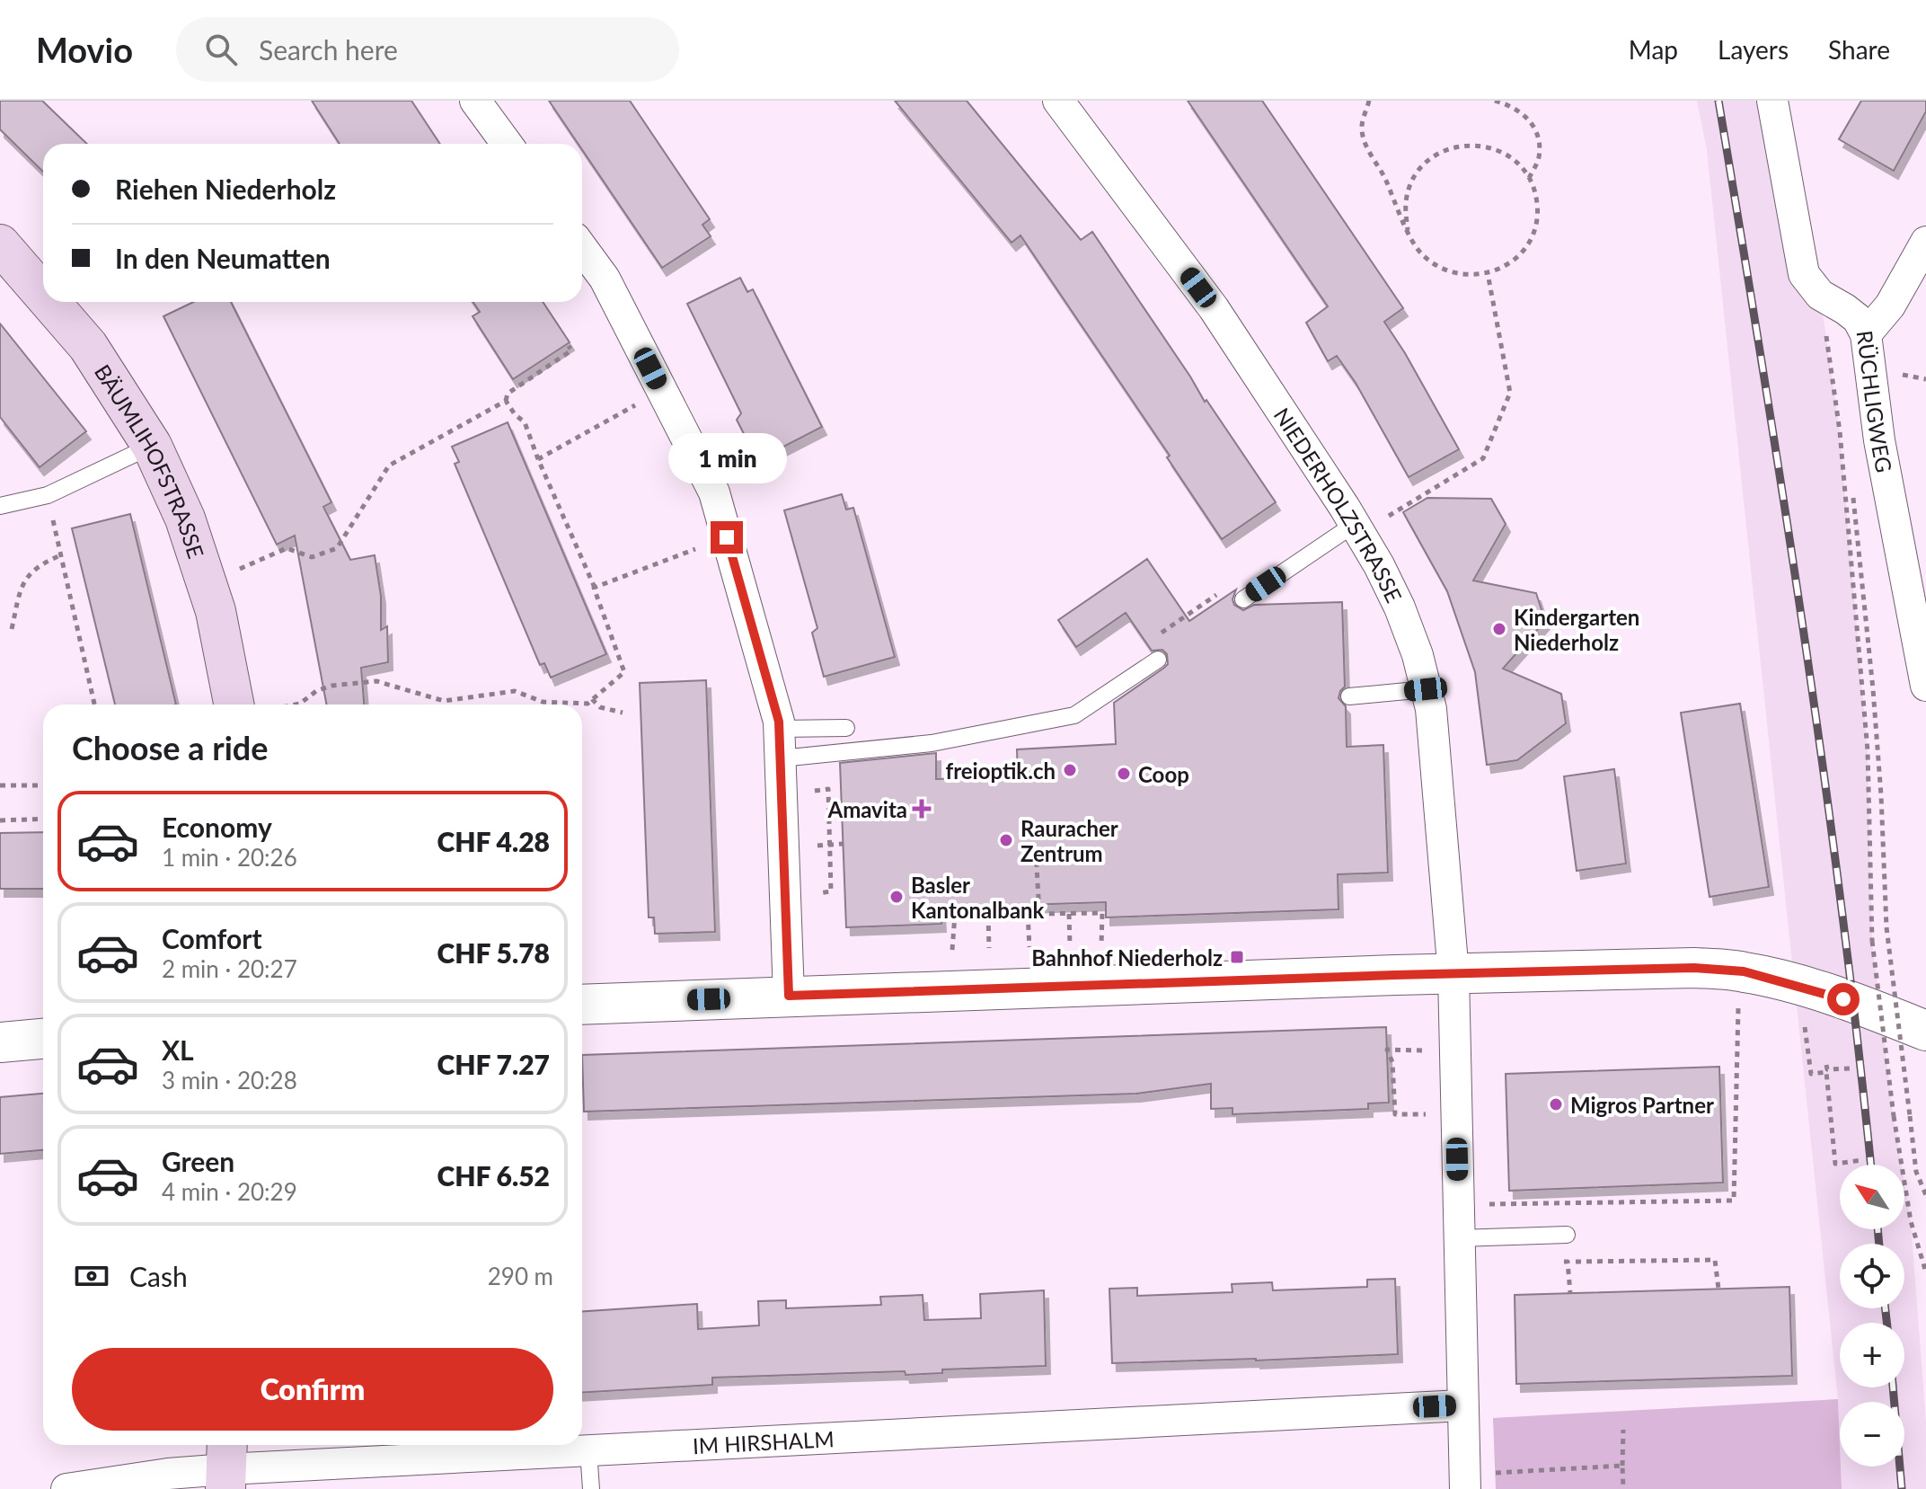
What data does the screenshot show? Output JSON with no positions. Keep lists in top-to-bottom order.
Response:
{
  "streets": {
    "main road": ["BÄUMLIHOFSTRASSE"],
    "street": ["RÜCHLIGWEG", "NIEDERHOLZSTRASSE", "IM HIRSHALM"]
  },
  "crossings": [
    ["NIEDERHOLZSTRASSE", "IM HIRSHALM"]
  ],
  "places": {
    "other": [
      "Kindergarten Niederholz",
      "freioptik.ch",
      "Coop",
      "Rauracher Zentrum",
      "Basler Kantonalbank",
      "Migros Partner"
    ],
    "health": ["Amavita"],
    "transit": ["Bahnhof Niederholz"]
  },
  "north": "top left",
  "page": {
    "header": "Movio",
    "search": "Search here",
    "nav": ["Map", "Layers", "Share"],
    "banner": ["Riehen Niederholz", "In den Neumatten"],
    "bubble": "1 min",
    "heading": "Choose a ride",
    "list": [
      {
        "name": "Economy",
        "note": "1 min · 20:26",
        "value": "CHF 4.28"
      },
      {
        "name": "Comfort",
        "note": "2 min · 20:27",
        "value": "CHF 5.78"
      },
      {
        "name": "XL",
        "note": "3 min · 20:28",
        "value": "CHF 7.27"
      },
      {
        "name": "Green",
        "note": "4 min · 20:29",
        "value": "CHF 6.52"
      }
    ],
    "map_buttons": ["+", "−"],
    "pay": ["Cash", "290 m"],
    "buttons": "Confirm"
  }
}
